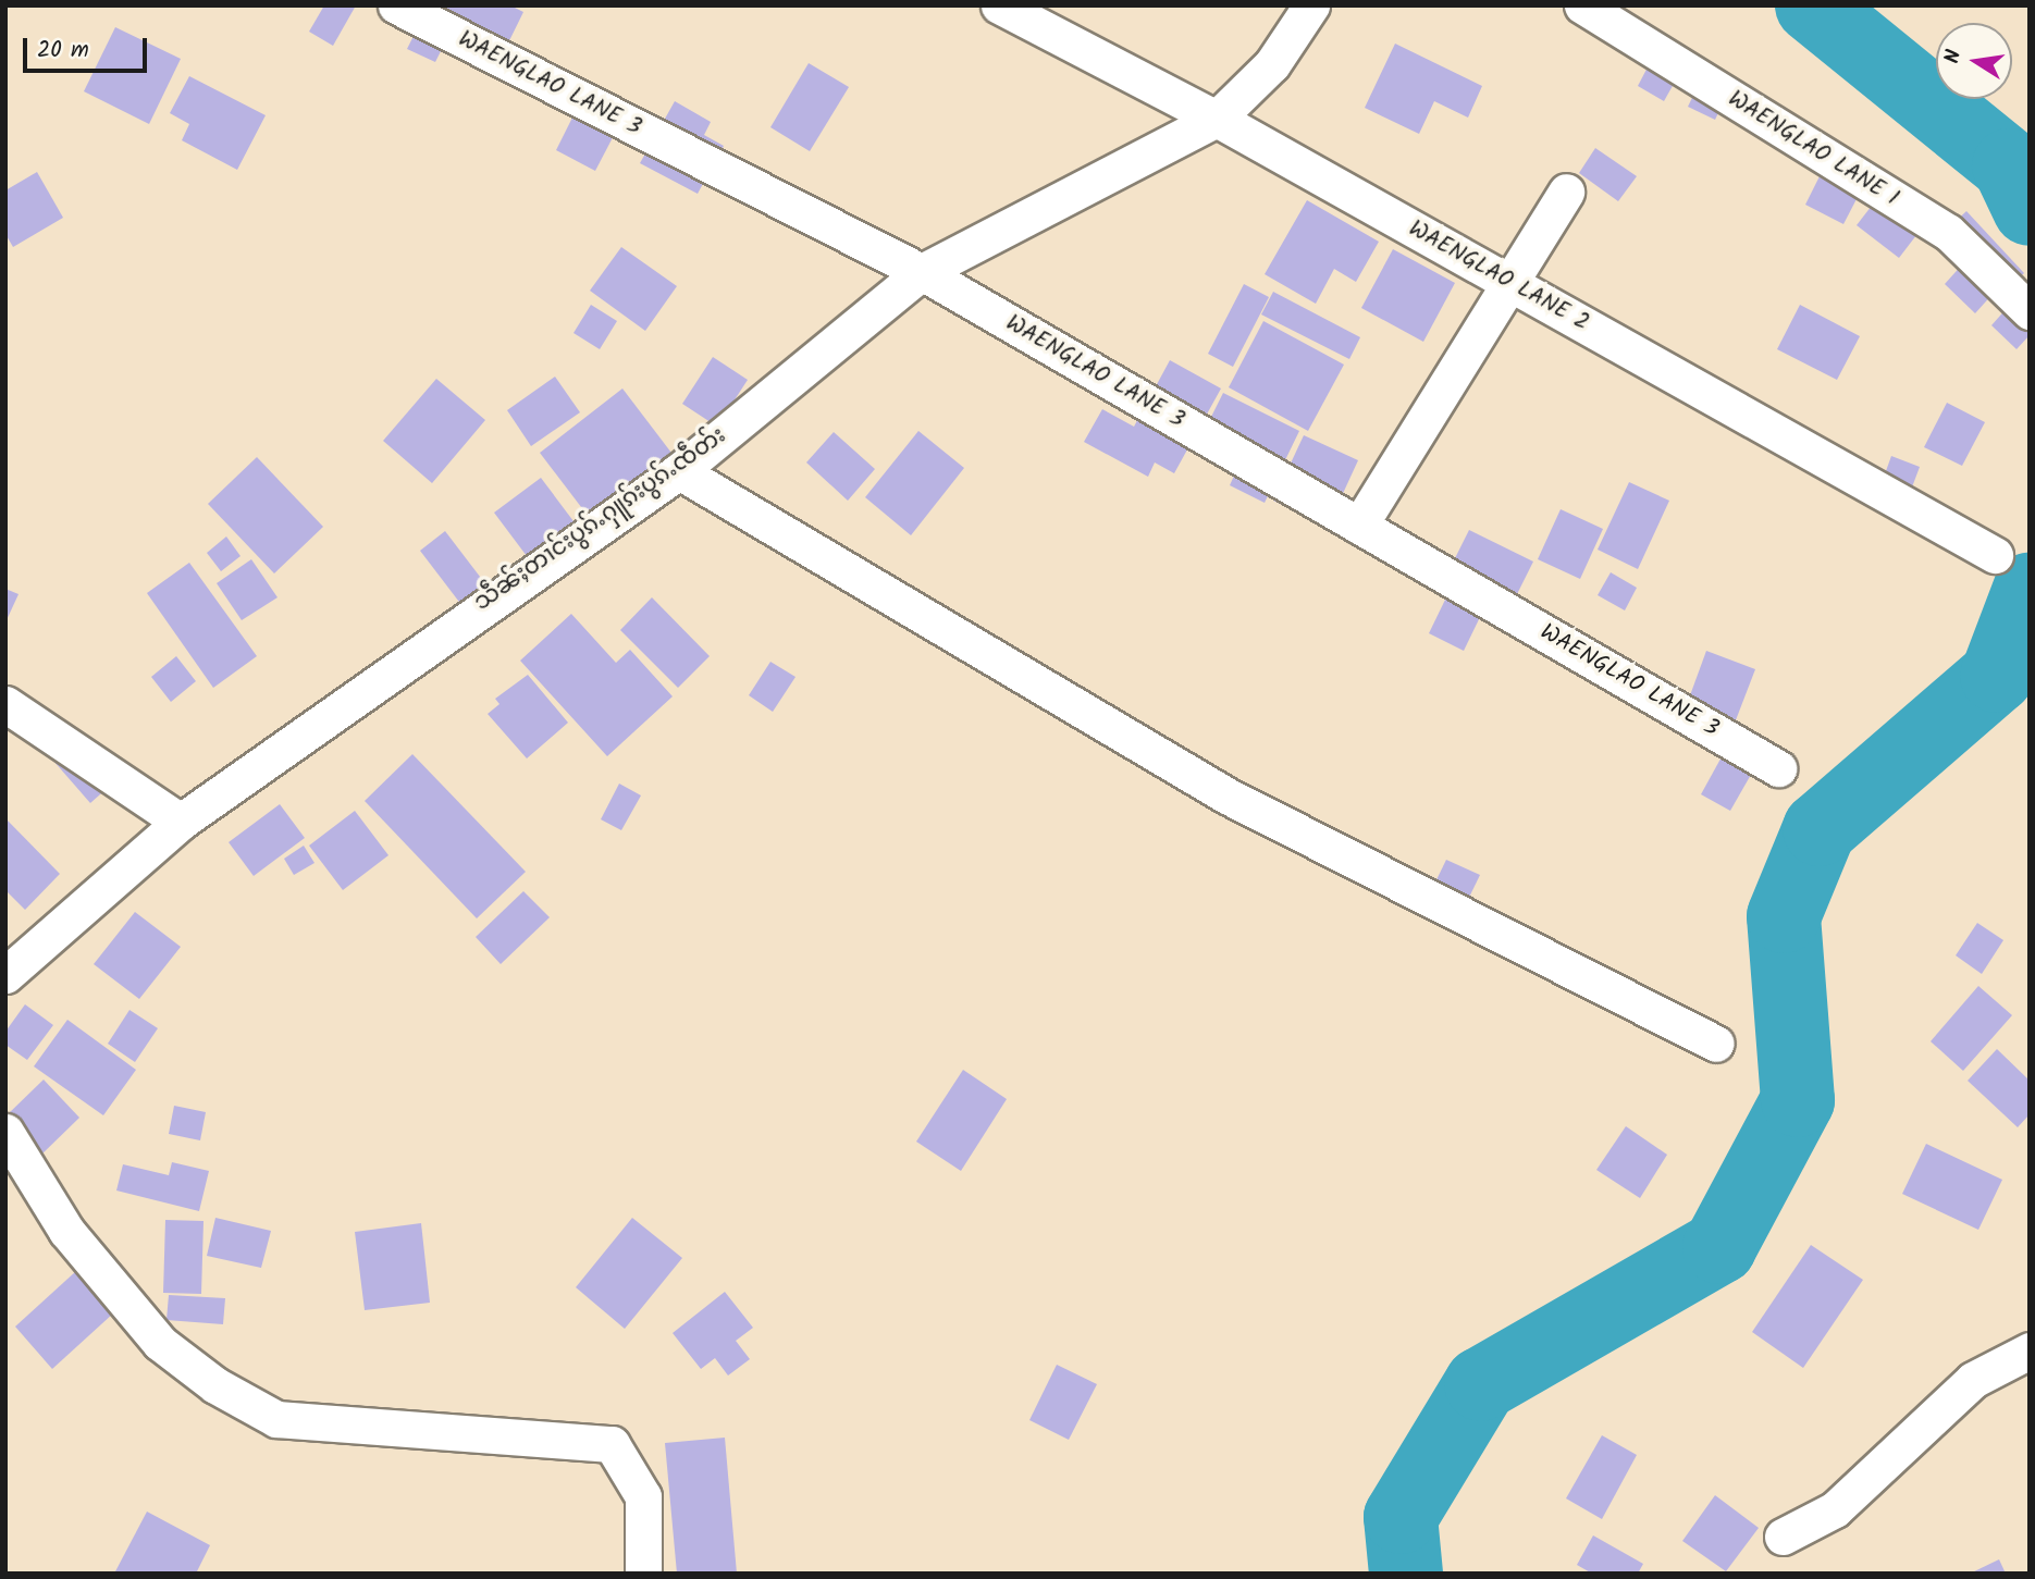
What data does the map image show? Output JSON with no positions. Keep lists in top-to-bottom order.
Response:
{
  "streets": {
    "street": [
      "WAENGLAO LANE 3",
      "WAENGLAO LANE 1",
      "WAENGLAO LANE 2",
      "သဵၼ်ႈတၢင်းပွၵ်ႉႁူၵ်းပွၵ်ႉၸဵတ်း"
    ]
  },
  "crossings": [
    ["WAENGLAO LANE 3", "သဵၼ်ႈတၢင်းပွၵ်ႉႁူၵ်းပွၵ်ႉၸဵတ်း"],
    ["WAENGLAO LANE 2", "သဵၼ်ႈတၢင်းပွၵ်ႉႁူၵ်းပွၵ်ႉၸဵတ်း"]
  ],
  "scale_bar": "20 m",
  "north": "left"
}
